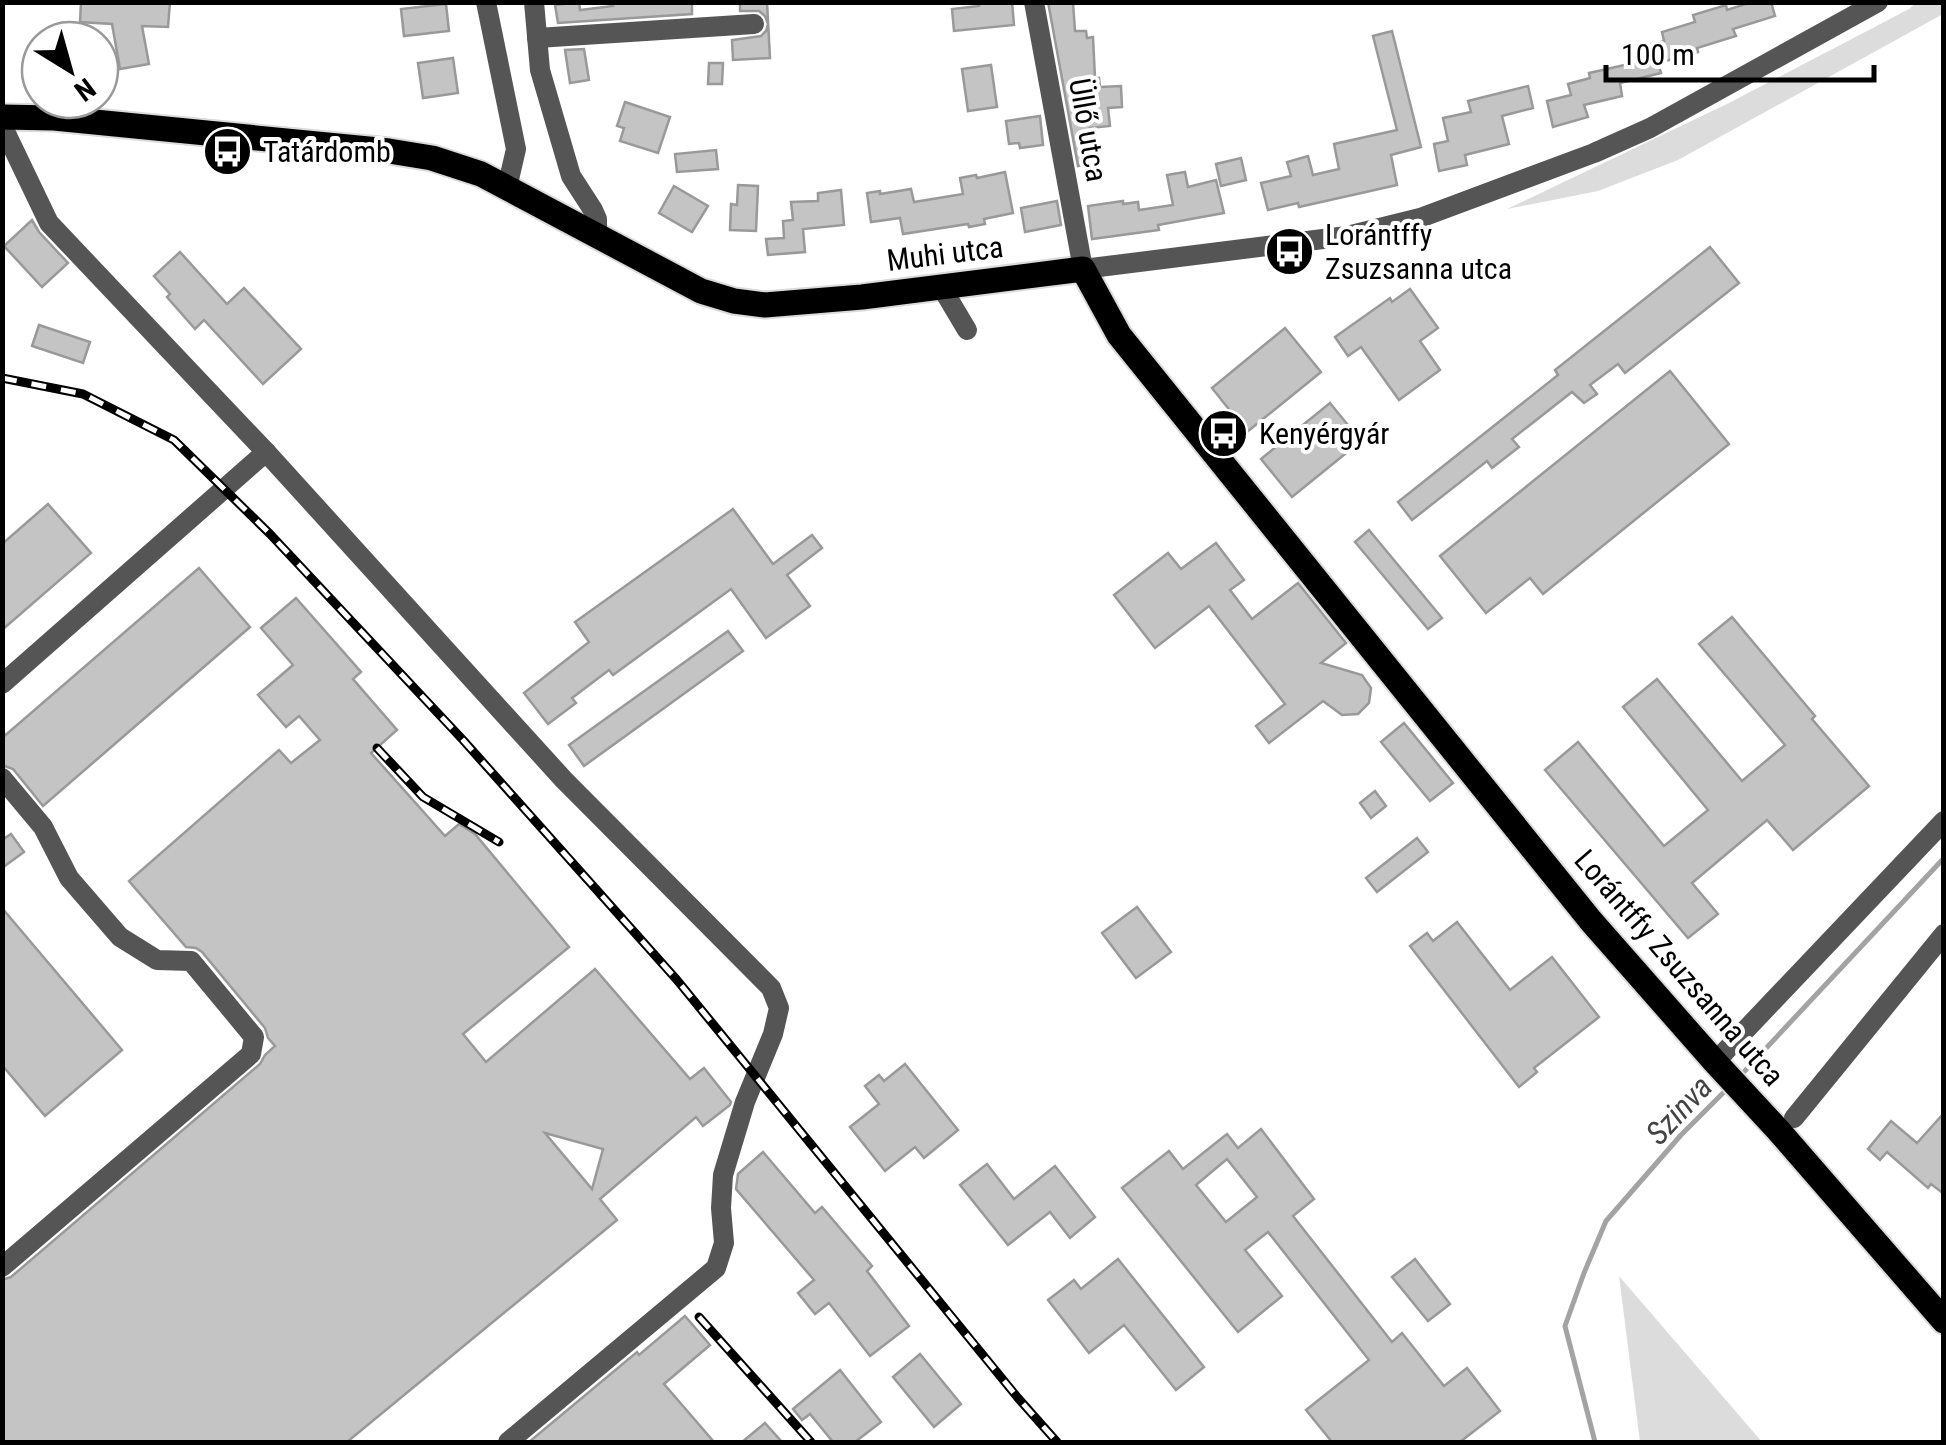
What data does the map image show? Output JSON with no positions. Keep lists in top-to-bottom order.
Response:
{
  "streets": {
    "main road": ["Muhi utca", "Lorántffy Zsuzsanna utca"],
    "street": ["Üllő utca"]
  },
  "crossings": [
    ["Üllő utca", "Muhi utca"],
    ["Üllő utca", "Lorántffy Zsuzsanna utca"],
    ["Muhi utca", "Lorántffy Zsuzsanna utca"]
  ],
  "water": ["Szinva"],
  "places": {
    "bus stop": ["Tatárdomb", "Lorántffy Zsuzsanna utca", "Kenyérgyár"]
  },
  "scale_bar": "100 m",
  "north": "bottom right"
}
